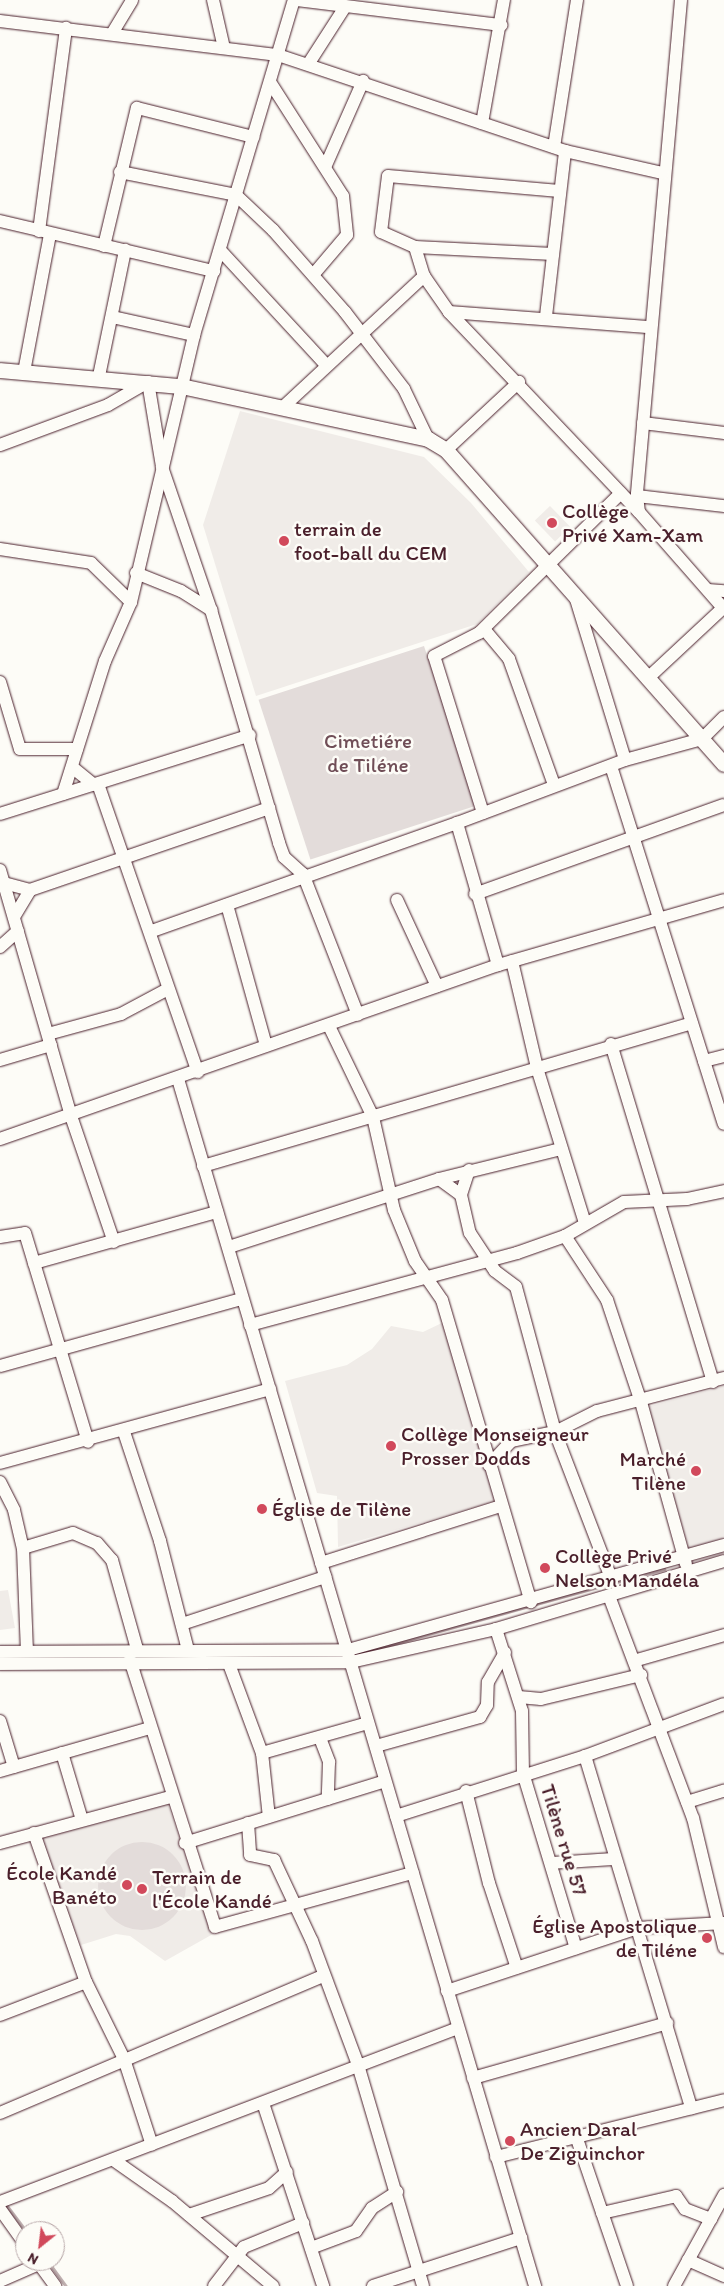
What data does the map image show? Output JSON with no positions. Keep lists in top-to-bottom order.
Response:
{
  "streets": {
    "street": ["Tilène rue 57"]
  },
  "parks": ["Cimetiére de Tiléne"],
  "places": [
    "Collège Privé Xam-Xam",
    "terrain de foot-ball du CEM",
    "Collège Monseigneur Prosser Dodds",
    "Marché Tilène",
    "Église de Tilène",
    "Collège Privé Nelson Mandéla",
    "École Kandé Banéto",
    "Terrain de l'École Kandé",
    "Église Apostolique de Tiléne",
    "Ancien Daral De Ziguinchor"
  ],
  "north": "bottom left"
}
